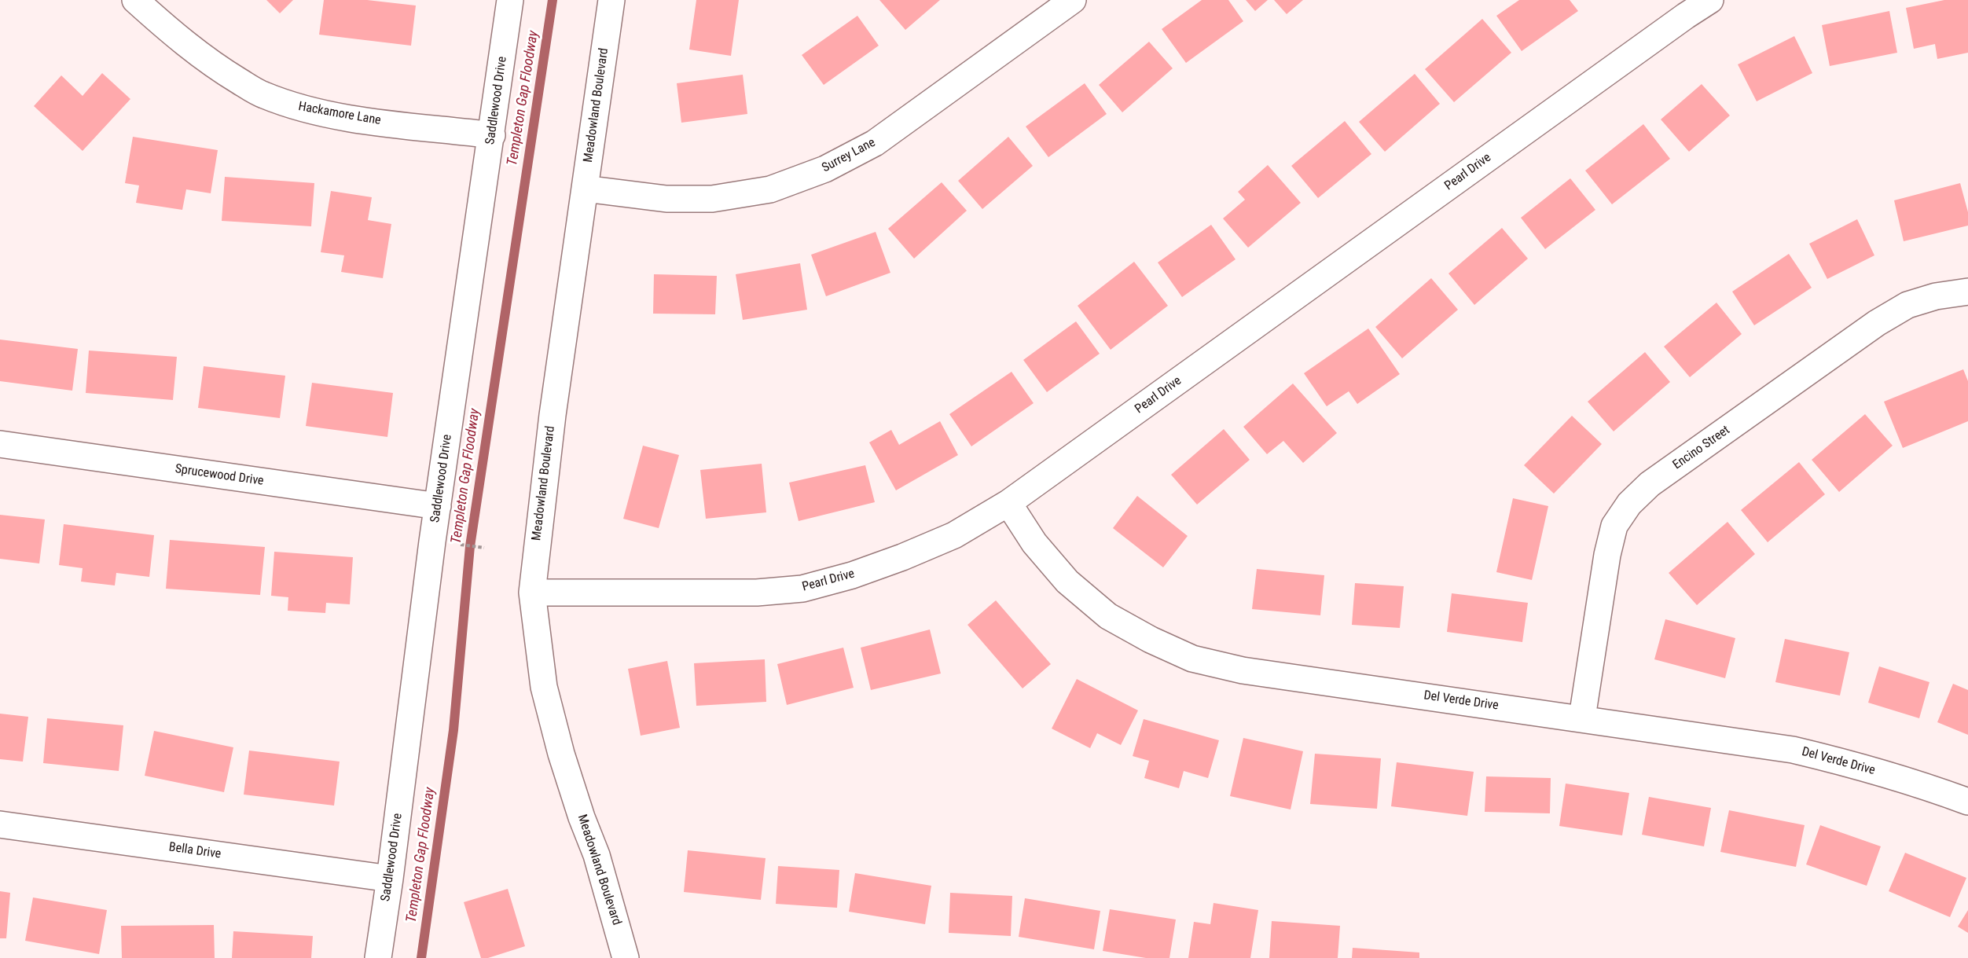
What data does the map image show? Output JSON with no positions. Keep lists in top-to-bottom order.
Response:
{
  "streets": {
    "street": [
      "Saddlewood Drive",
      "Meadowland Boulevard",
      "Hackamore Lane",
      "Surrey Lane",
      "Pearl Drive",
      "Encino Street",
      "Sprucewood Drive",
      "Del Verde Drive",
      "Bella Drive"
    ]
  },
  "crossings": [
    ["Saddlewood Drive", "Hackamore Lane"],
    ["Saddlewood Drive", "Sprucewood Drive"],
    ["Saddlewood Drive", "Bella Drive"],
    ["Meadowland Boulevard", "Surrey Lane"],
    ["Meadowland Boulevard", "Pearl Drive"],
    ["Pearl Drive", "Del Verde Drive"],
    ["Encino Street", "Del Verde Drive"]
  ],
  "water": ["Templeton Gap Floodway"]
}
